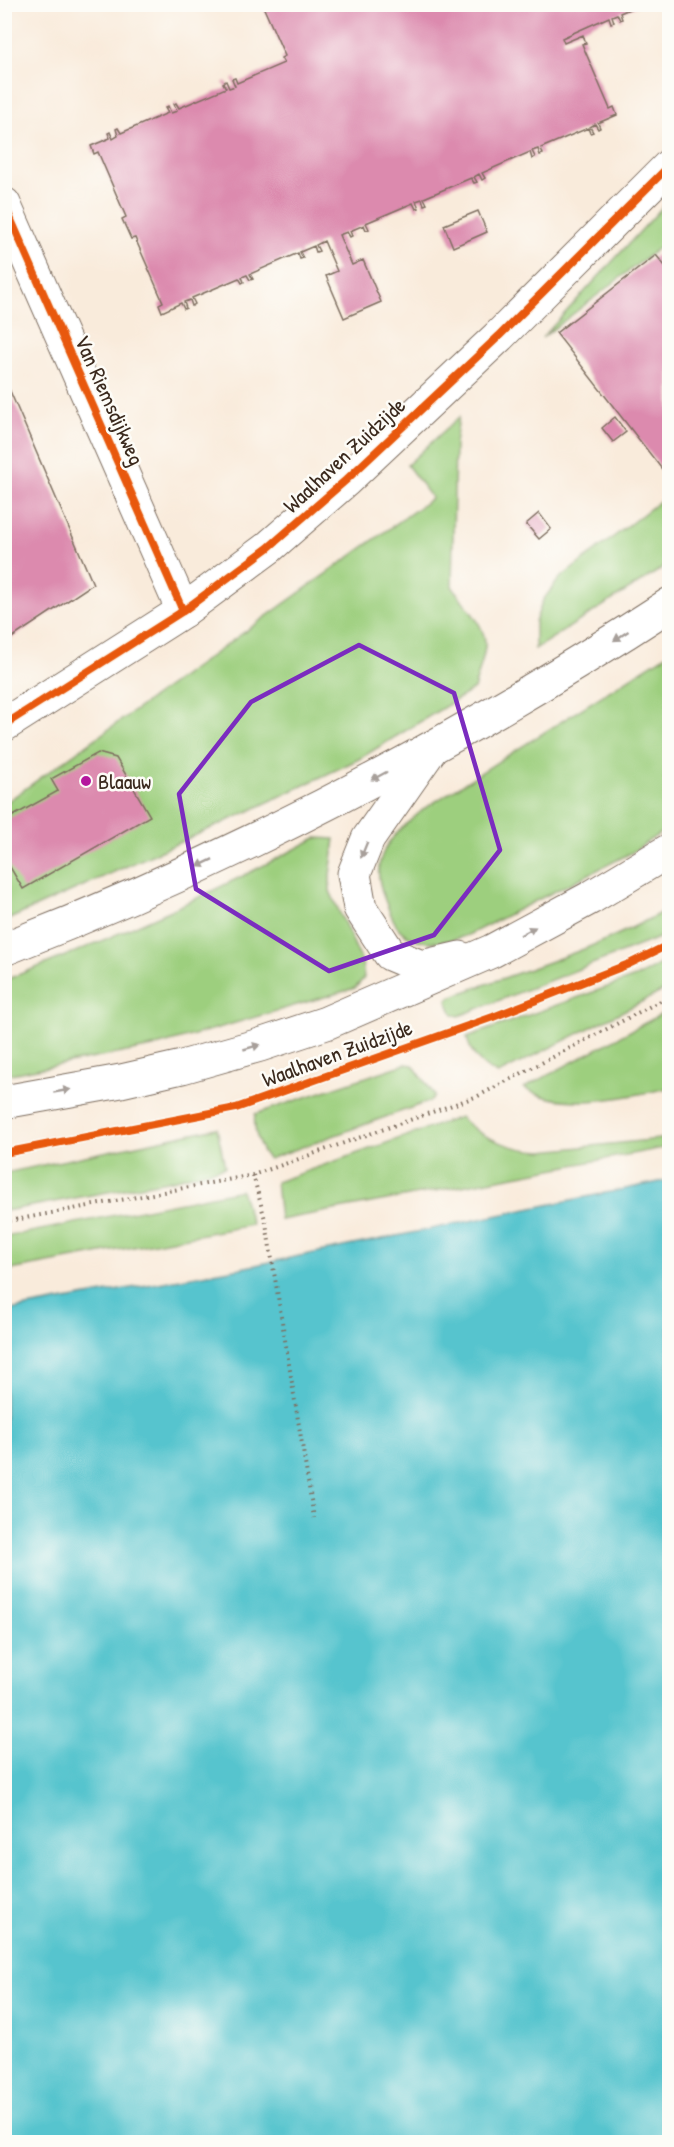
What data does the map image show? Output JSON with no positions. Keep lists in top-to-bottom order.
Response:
{
  "streets": {
    "street": ["Van Riemsdijkweg", "Waalhaven Zuidzijde"]
  },
  "crossings": [
    ["Van Riemsdijkweg", "Waalhaven Zuidzijde"]
  ],
  "places": ["Blaauw"]
}
